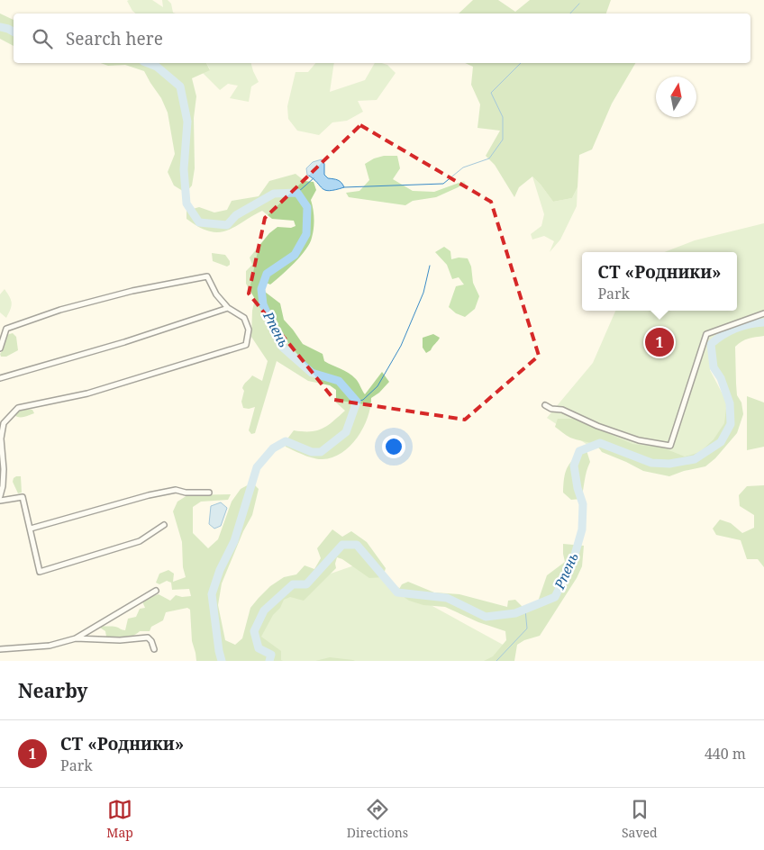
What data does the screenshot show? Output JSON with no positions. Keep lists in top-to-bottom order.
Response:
{
  "water": ["Рпень"],
  "north": "top",
  "page": {
    "search": "Search here",
    "popup": ["СТ «Родники»", "Park"],
    "pins": "1",
    "heading": "Nearby",
    "list": [
      {
        "mark": "1",
        "name": "СТ «Родники»",
        "note": "Park",
        "value": "440 m"
      }
    ],
    "nav": ["Map", "Directions", "Saved"]
  }
}
